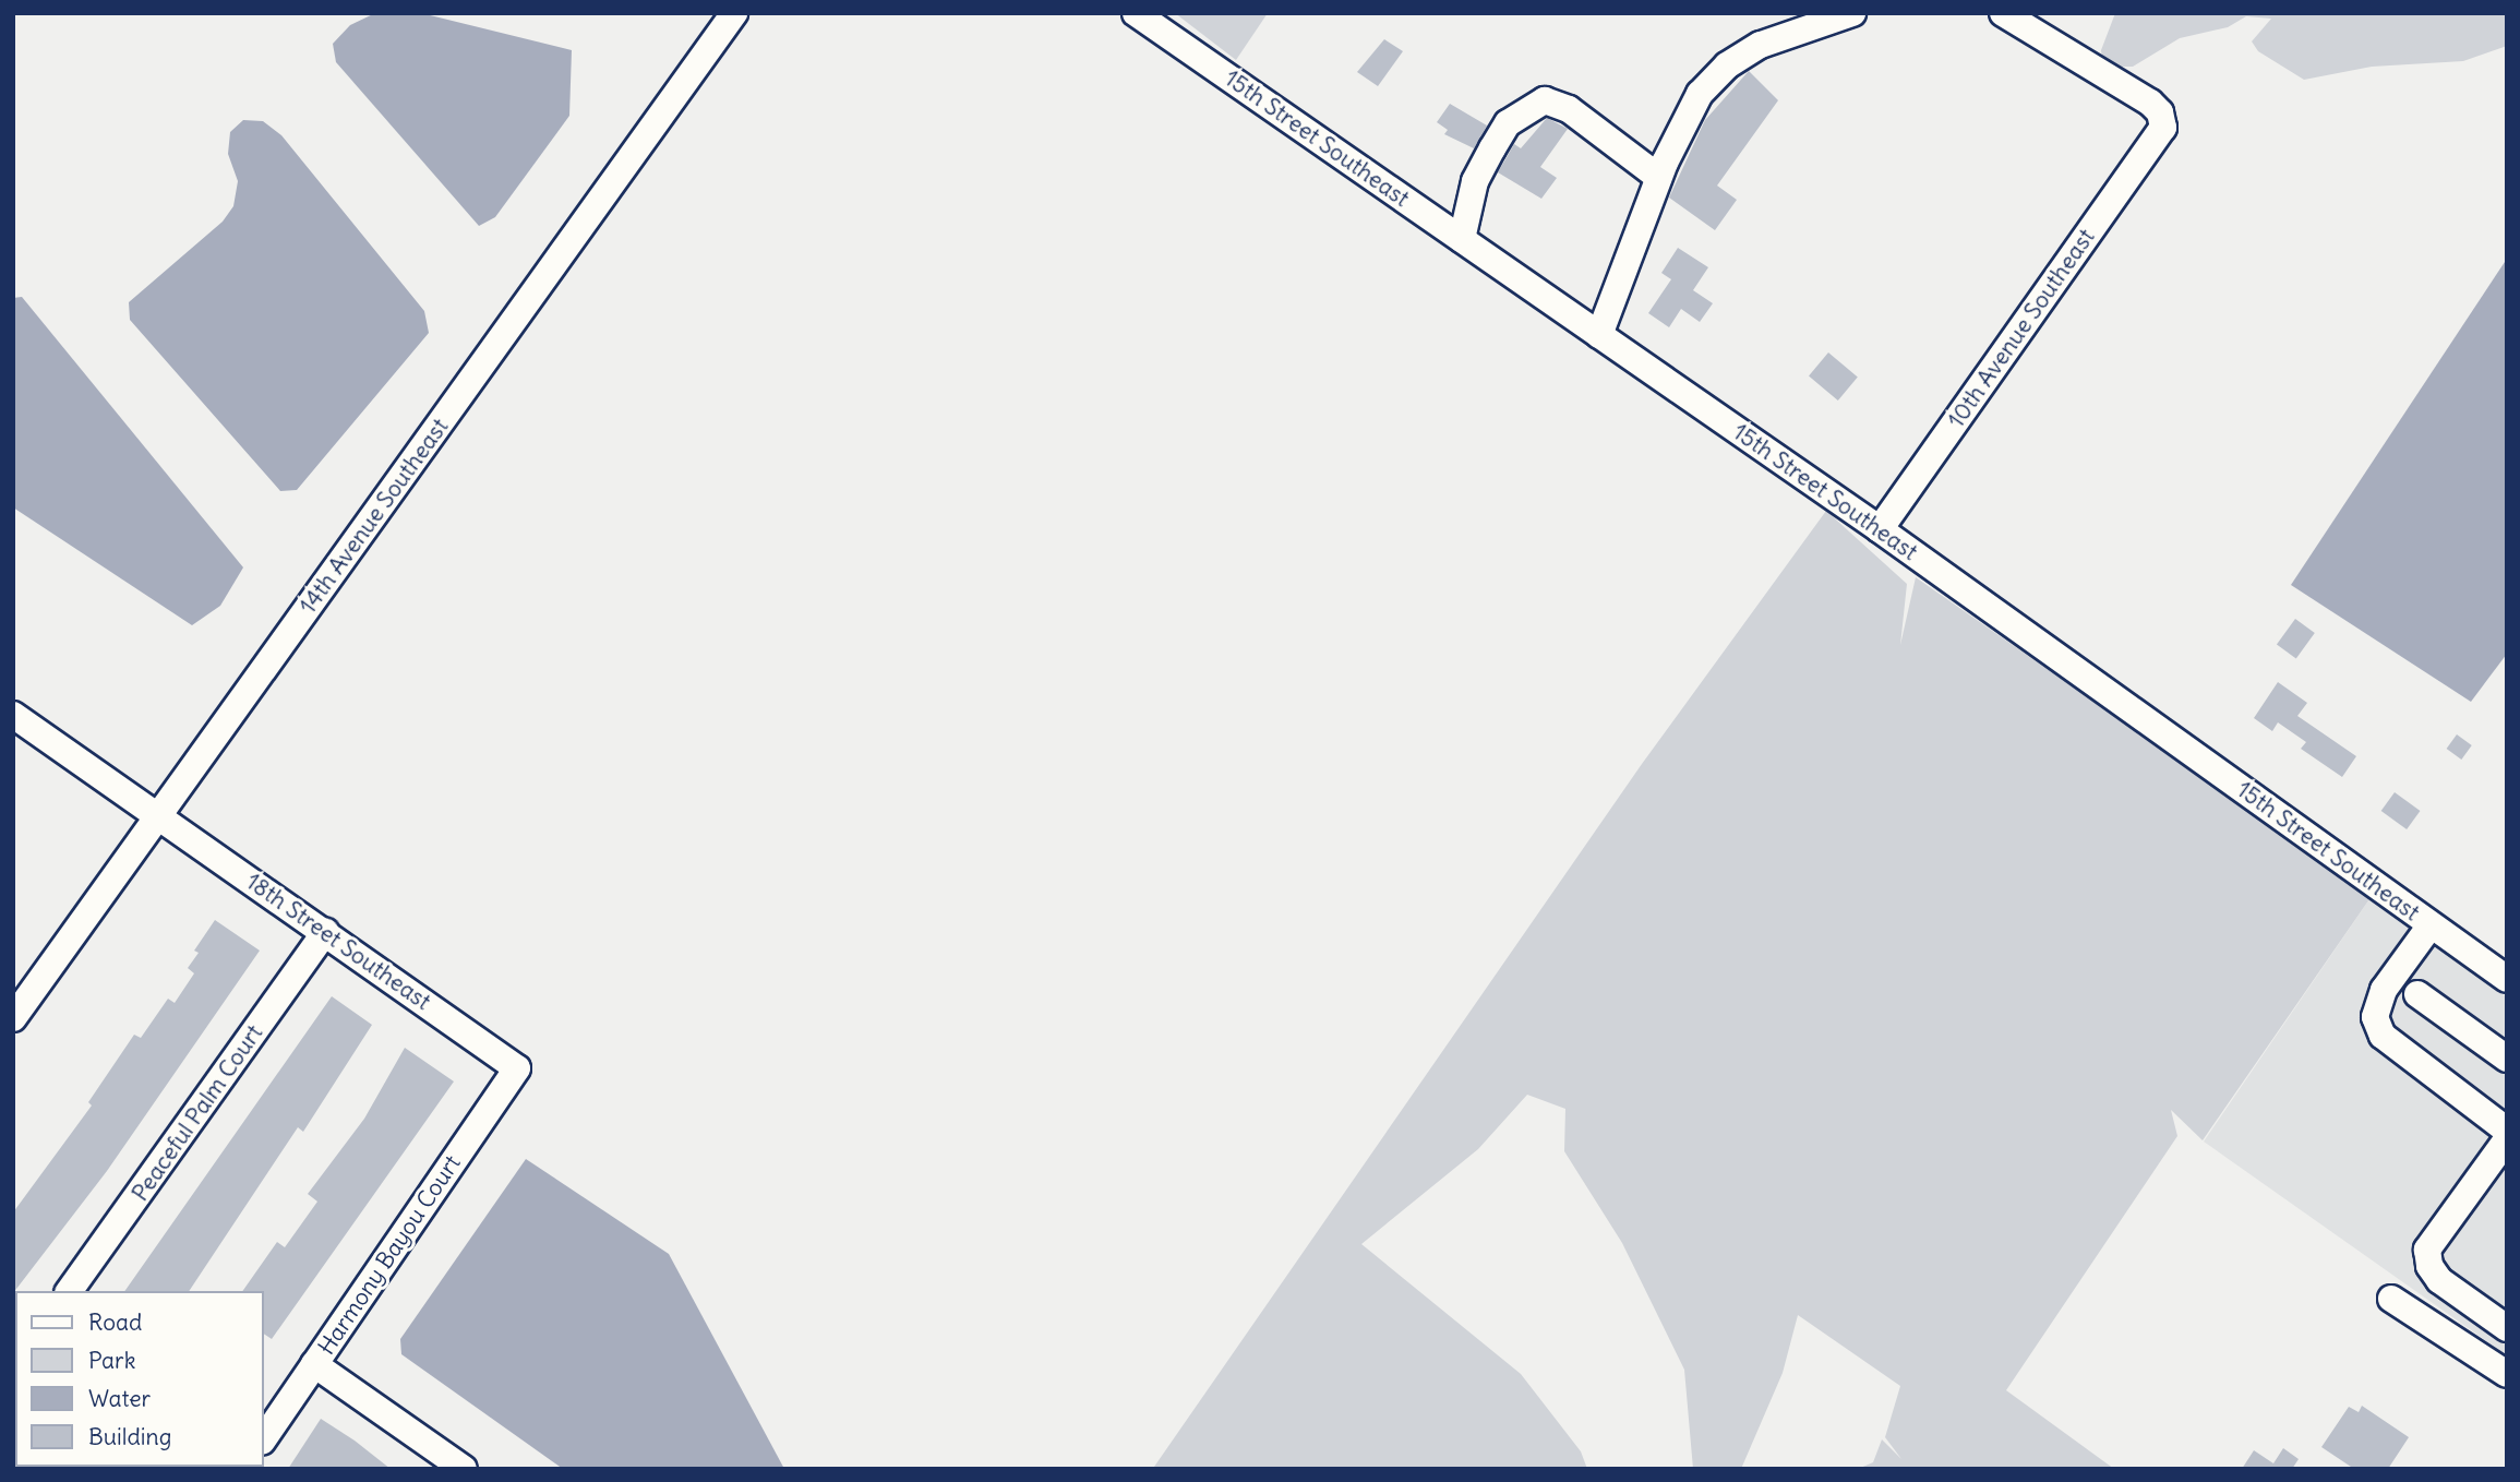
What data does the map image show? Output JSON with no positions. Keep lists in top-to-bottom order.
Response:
{
  "streets": {
    "street": [
      "15th Street Southeast",
      "10th Avenue Southeast",
      "14th Avenue Southeast",
      "18th Street Southeast",
      "Peaceful Palm Court",
      "Harmony Bayou Court"
    ]
  },
  "crossings": [
    ["15th Street Southeast", "10th Avenue Southeast"],
    ["14th Avenue Southeast", "18th Street Southeast"],
    ["18th Street Southeast", "Peaceful Palm Court"],
    ["18th Street Southeast", "Harmony Bayou Court"]
  ],
  "legend": [
    "Road",
    "Park",
    "Water",
    "Building"
  ]
}
